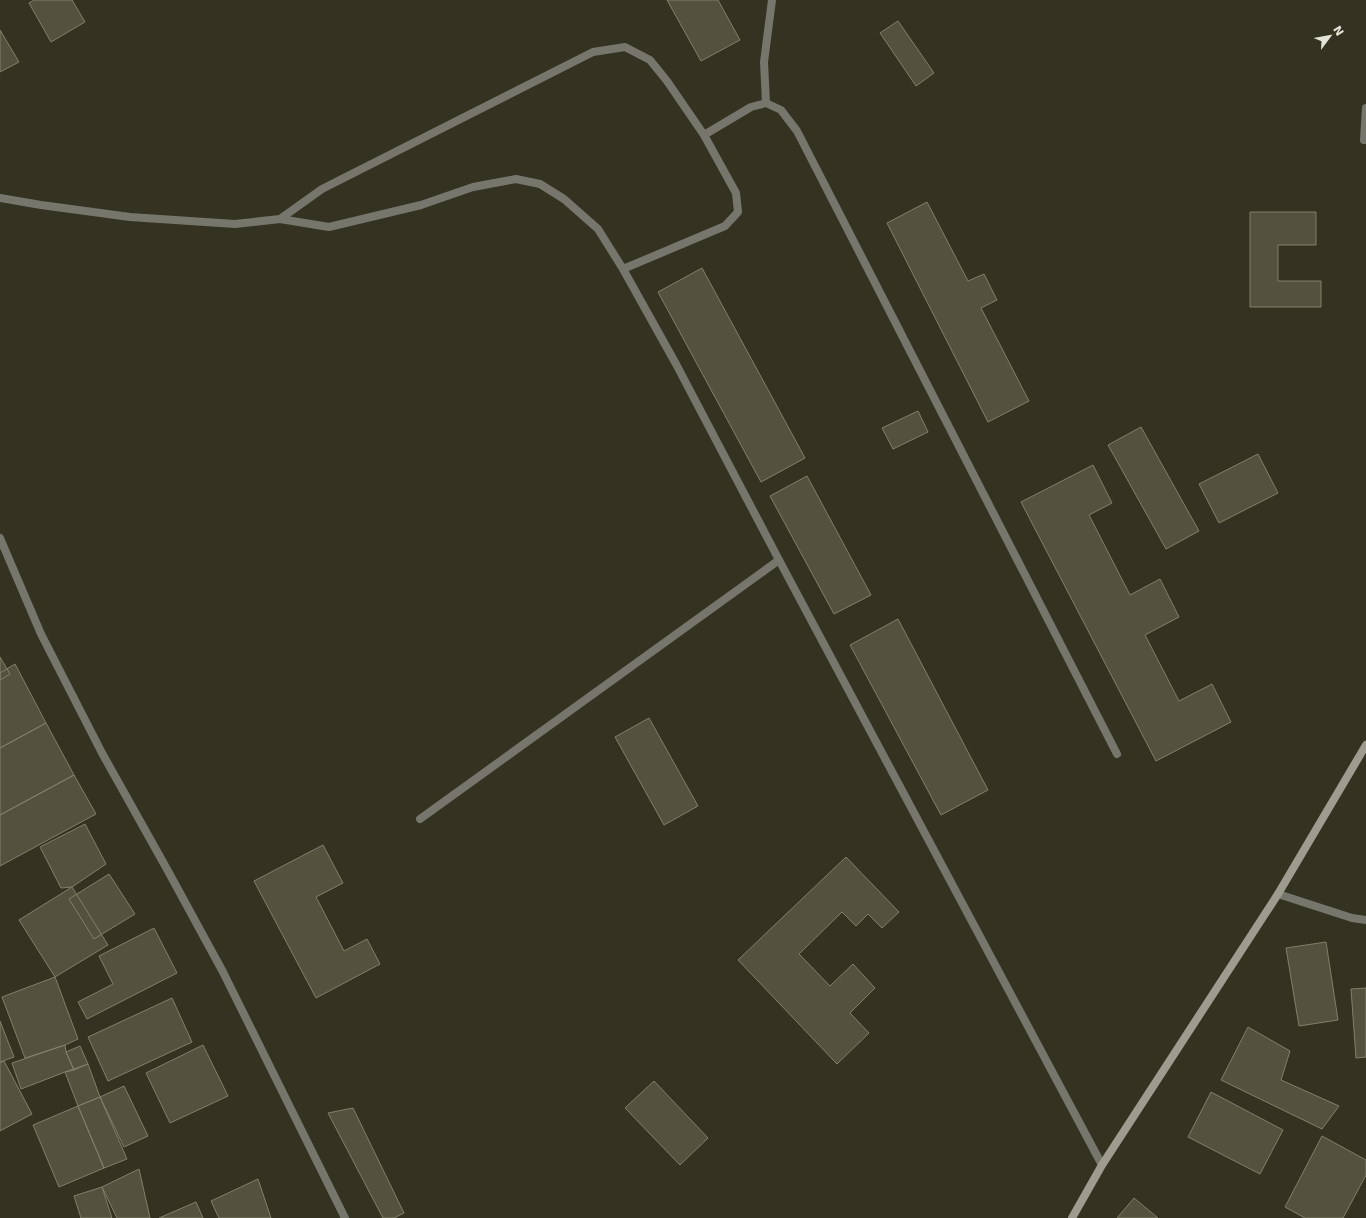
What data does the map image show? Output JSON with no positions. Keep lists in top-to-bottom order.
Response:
{
  "north": "top right"
}
